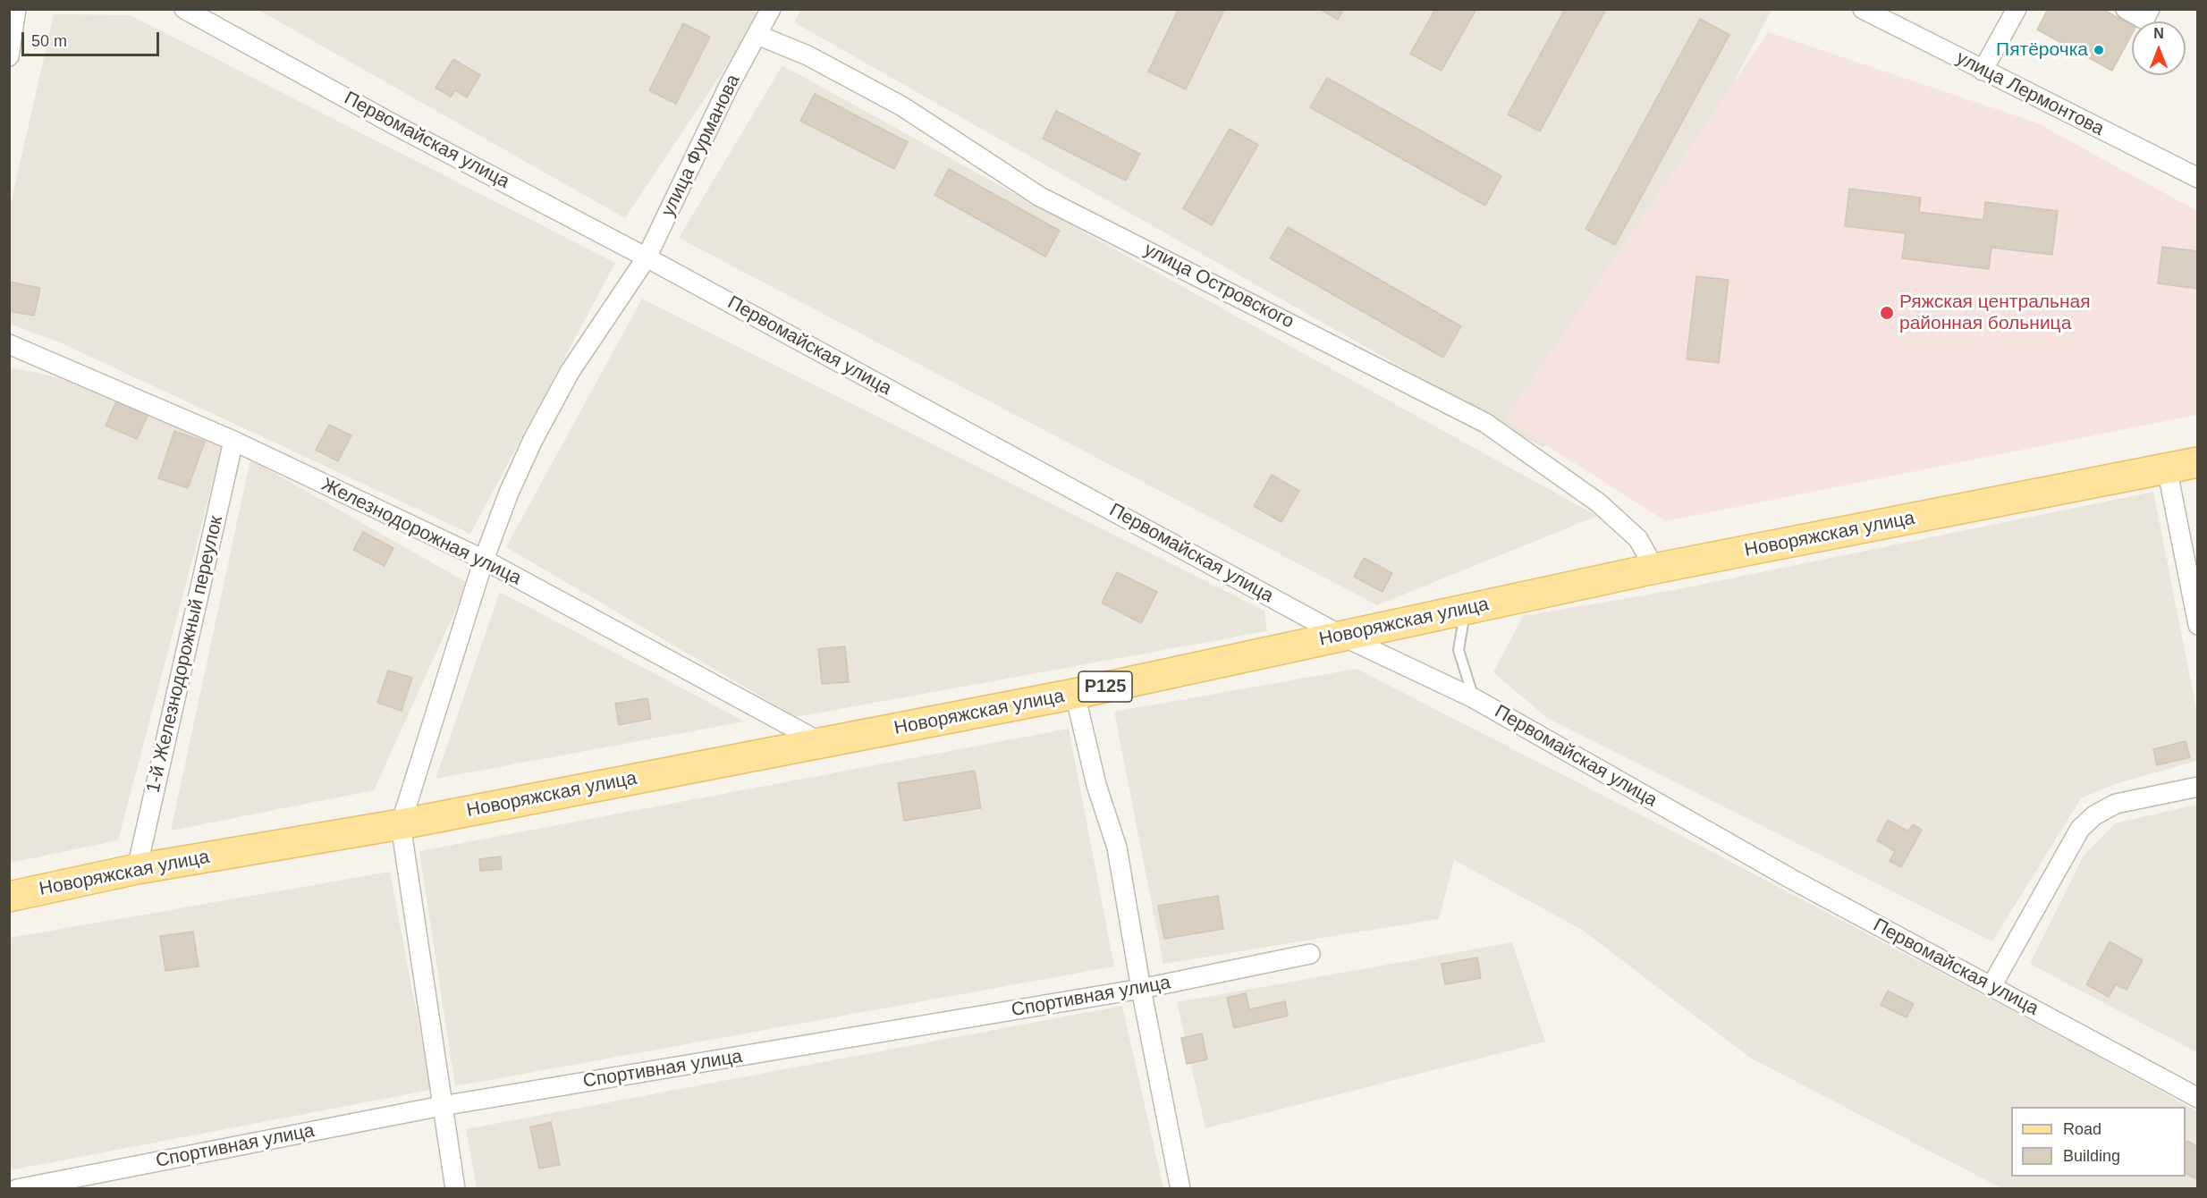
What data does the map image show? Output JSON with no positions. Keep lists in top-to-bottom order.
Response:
{
  "streets": {
    "main road": ["Новоряжская улица", "Р125"],
    "street": [
      "улица Лермонтова",
      "Первомайская улица",
      "улица Фурманова",
      "улица Островского",
      "Железнодорожная улица",
      "1-й Железнодорожный переулок",
      "Спортивная улица"
    ]
  },
  "crossings": [
    ["Первомайская улица", "улица Фурманова"],
    ["Первомайская улица", "Новоряжская улица"],
    ["улица Фурманова", "улица Островского"],
    ["улица Фурманова", "Железнодорожная улица"],
    ["улица Фурманова", "Новоряжская улица"],
    ["улица Островского", "Новоряжская улица"],
    ["Железнодорожная улица", "Новоряжская улица"],
    ["Железнодорожная улица", "1-й Железнодорожный переулок"],
    ["Новоряжская улица", "1-й Железнодорожный переулок"]
  ],
  "places": ["Пятёрочка", "Ряжская центральная районная больница"],
  "legend": ["Road", "Building"],
  "scale_bar": "50 m",
  "north": "top"
}
